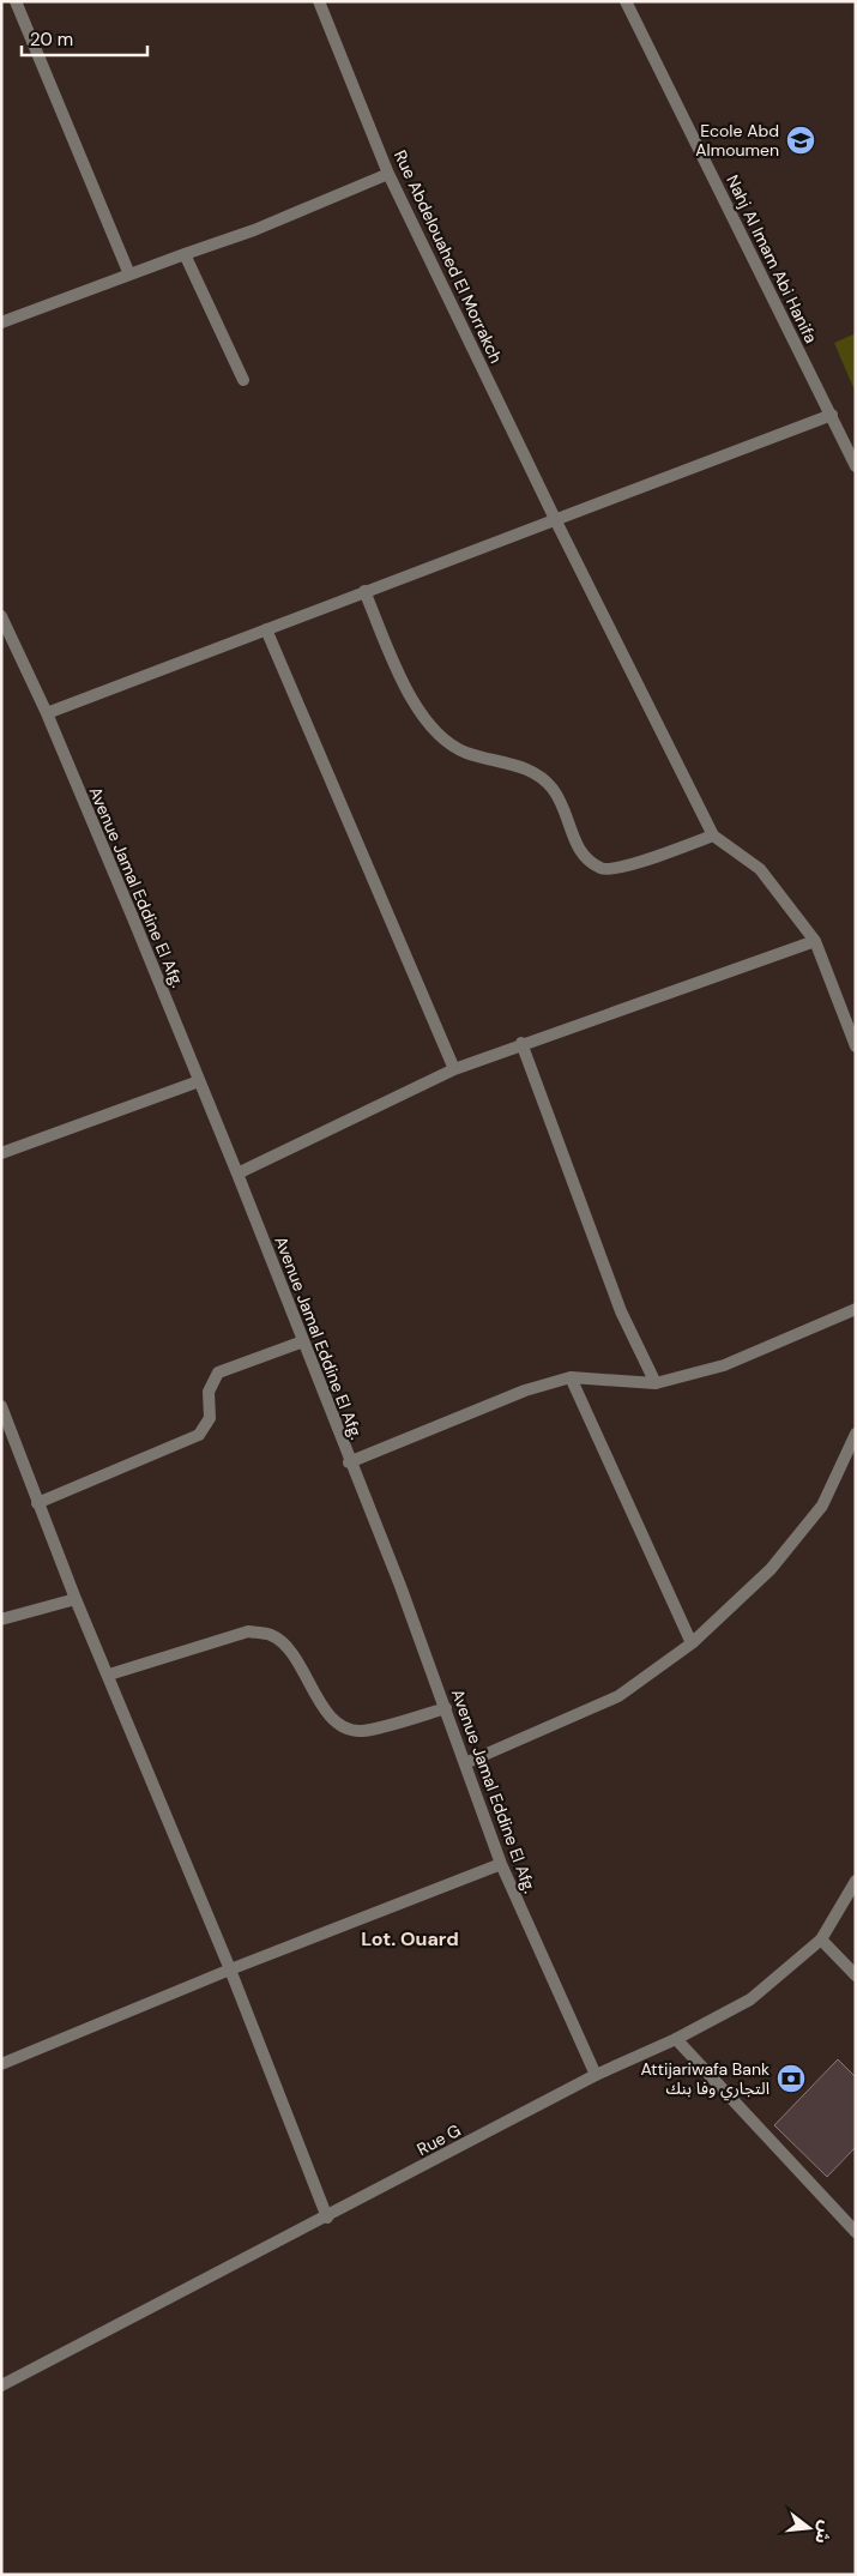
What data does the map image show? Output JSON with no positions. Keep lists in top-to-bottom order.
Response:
{
  "streets": {
    "street": [
      "Rue Abdelouahed El Morrakch",
      "Nahj Al Imam Abi Hanifa",
      "Avenue Jamal Eddine El Afg.",
      "Rue G"
    ]
  },
  "crossings": [
    ["Avenue Jamal Eddine El Afg.", "Rue G"]
  ],
  "districts": ["Lot. Ouard"],
  "places": {
    "school or university": ["Ecole Abd Almoumen"],
    "bank": ["Attijariwafa Bank التجاري وفا بنك"]
  },
  "scale_bar": "20 m",
  "north": "right"
}
